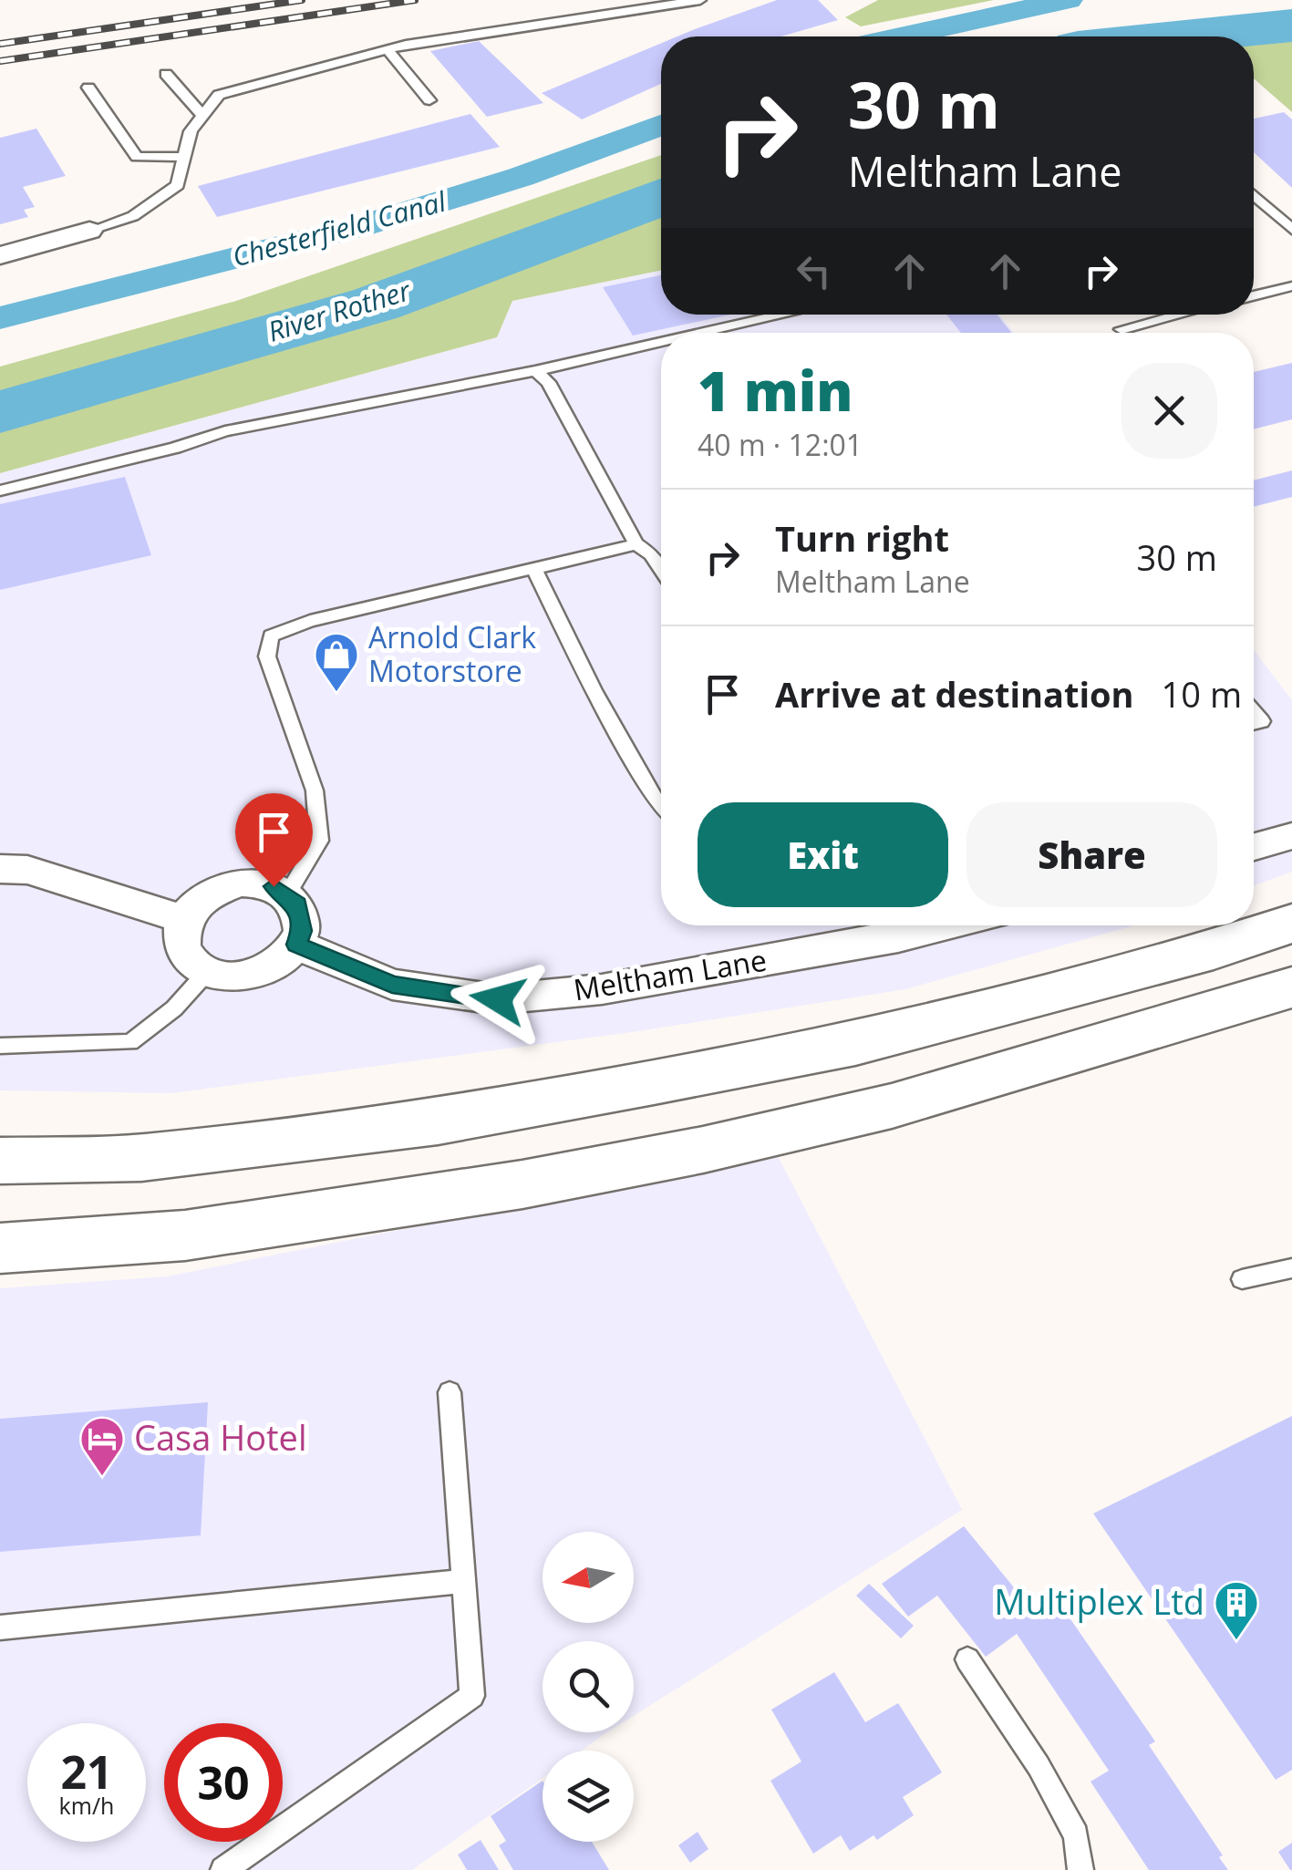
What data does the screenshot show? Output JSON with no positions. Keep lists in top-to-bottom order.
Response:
{
  "streets": {
    "street": ["Meltham Lane"]
  },
  "water": ["Chesterfield Canal", "River Rother"],
  "places": {
    "shop": ["Arnold Clark Motorstore"],
    "hotel": ["Casa Hotel"],
    "building": ["Multiplex Ltd"]
  },
  "north": "left",
  "page": {
    "turn": ["30 m", "Meltham Lane"],
    "heading": ["1 min", "40 m · 12:01"],
    "list": [
      {
        "name": "Turn right",
        "note": "Meltham Lane",
        "value": "30 m"
      },
      {
        "name": "Arrive at destination",
        "value": "10 m"
      }
    ],
    "buttons": ["Exit", "Share"],
    "speed": "21 km/h",
    "limit": "30"
  }
}
